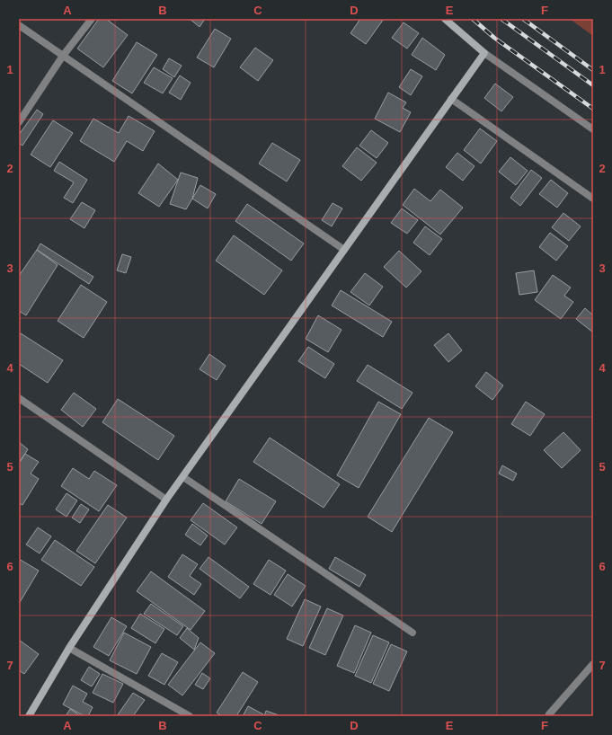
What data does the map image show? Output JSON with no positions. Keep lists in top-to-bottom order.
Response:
{
  "grid": {
    "columns": [
      "A",
      "B",
      "C",
      "D",
      "E",
      "F"
    ],
    "rows": [
      "1",
      "2",
      "3",
      "4",
      "5",
      "6",
      "7"
    ]
  }
}
